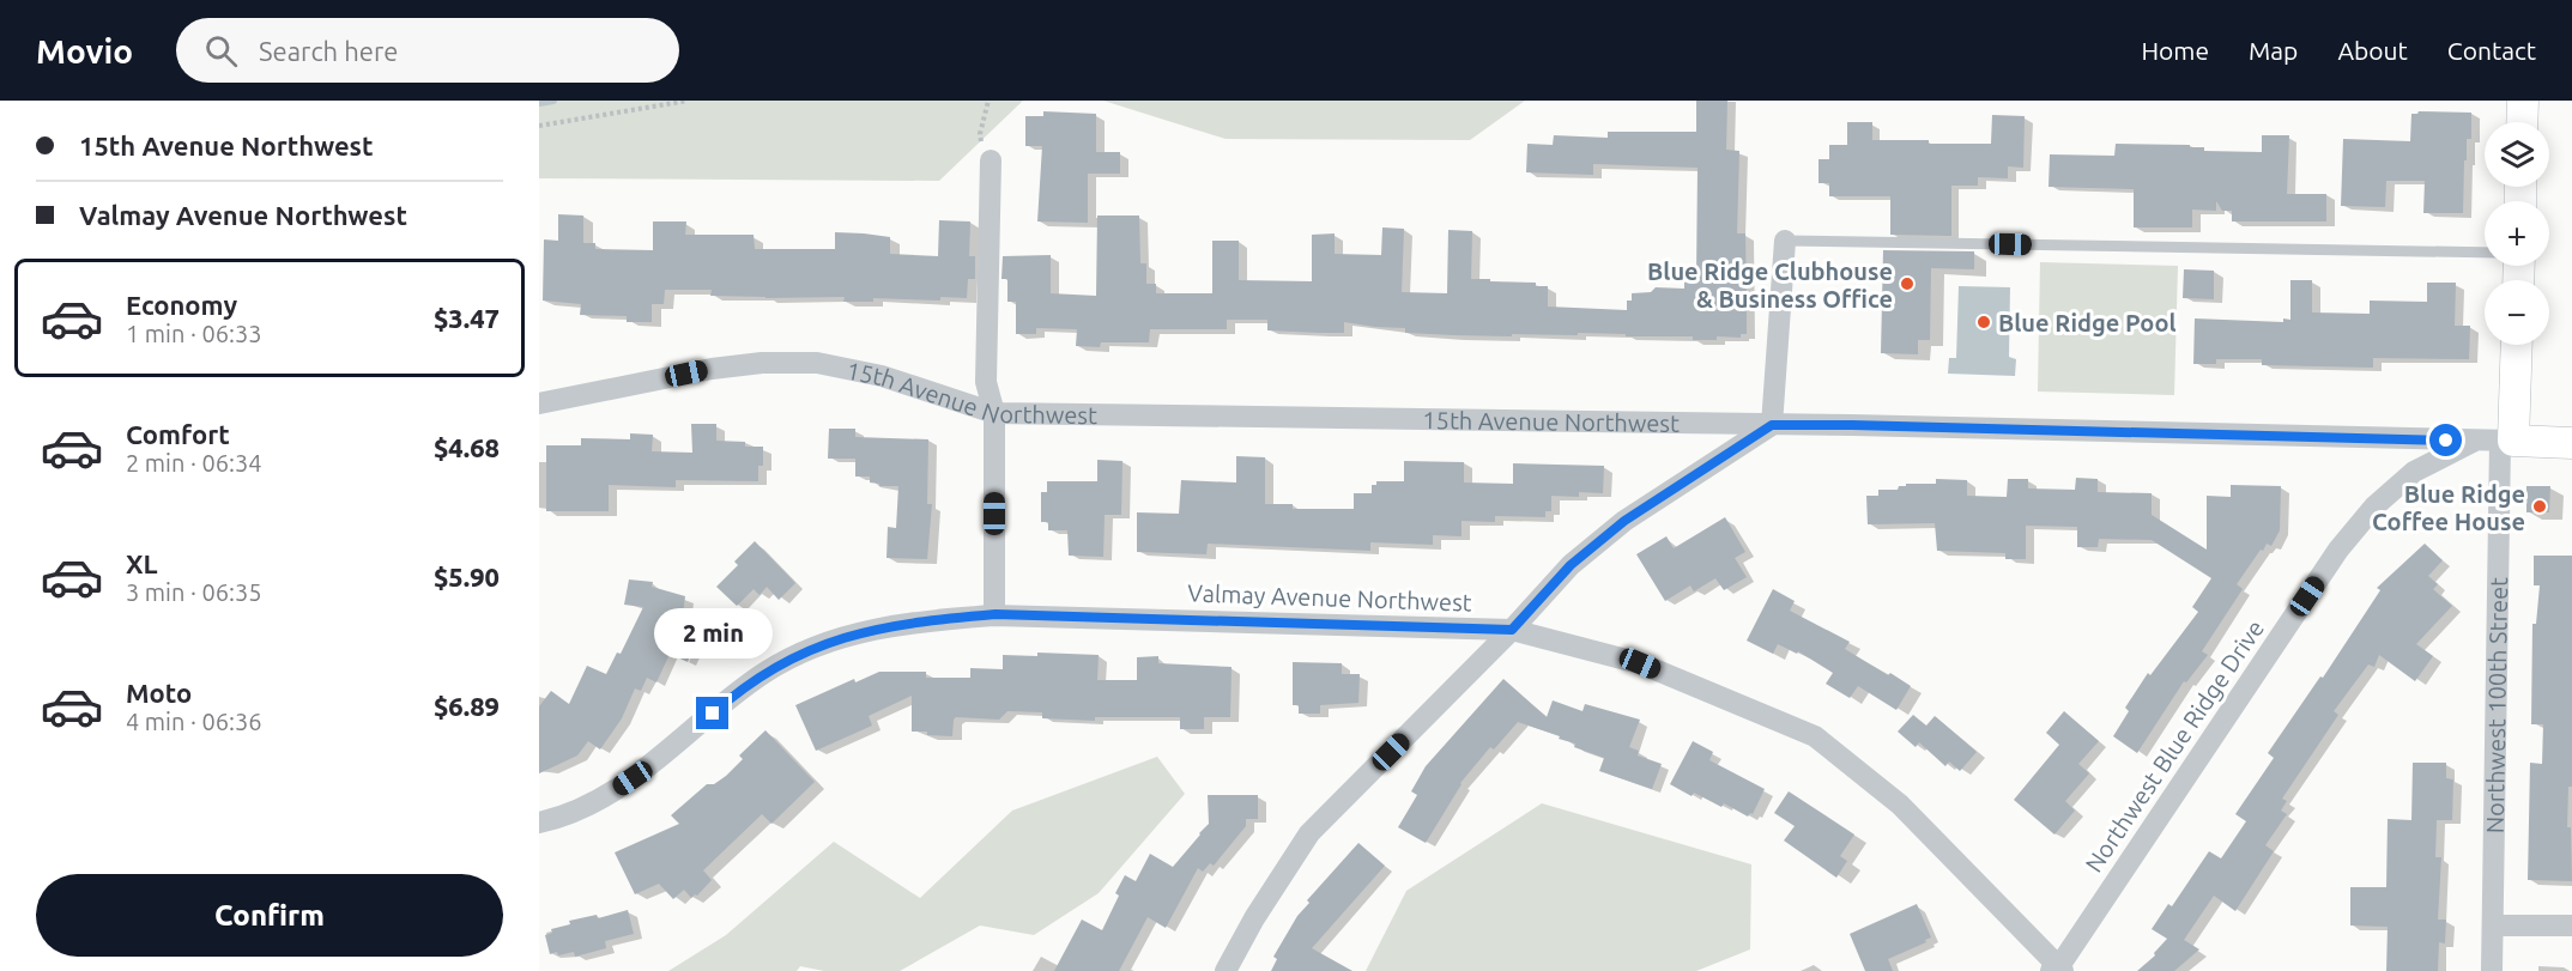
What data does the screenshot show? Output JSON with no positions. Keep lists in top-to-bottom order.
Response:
{
  "streets": {
    "main road": ["15th Avenue Northwest", "Northwest 100th Street"],
    "street": ["Valmay Avenue Northwest", "Northwest Blue Ridge Drive"]
  },
  "crossings": [
    ["15th Avenue Northwest", "Northwest 100th Street"],
    ["15th Avenue Northwest", "Northwest Blue Ridge Drive"],
    ["Valmay Avenue Northwest", "Northwest Blue Ridge Drive"]
  ],
  "places": ["Blue Ridge Clubhouse & Business Office", "Blue Ridge Pool", "Blue Ridge Coffee House"],
  "page": {
    "header": "Movio",
    "search": "Search here",
    "nav": [
      "Home",
      "Map",
      "About",
      "Contact"
    ],
    "banner": ["15th Avenue Northwest", "Valmay Avenue Northwest"],
    "map_buttons": ["+", "−"],
    "list": [
      {
        "name": "Economy",
        "note": "1 min · 06:33",
        "value": "$3.47"
      },
      {
        "name": "Comfort",
        "note": "2 min · 06:34",
        "value": "$4.68"
      },
      {
        "name": "XL",
        "note": "3 min · 06:35",
        "value": "$5.90"
      },
      {
        "name": "Moto",
        "note": "4 min · 06:36",
        "value": "$6.89"
      }
    ],
    "bubble": "2 min",
    "buttons": "Confirm"
  }
}
